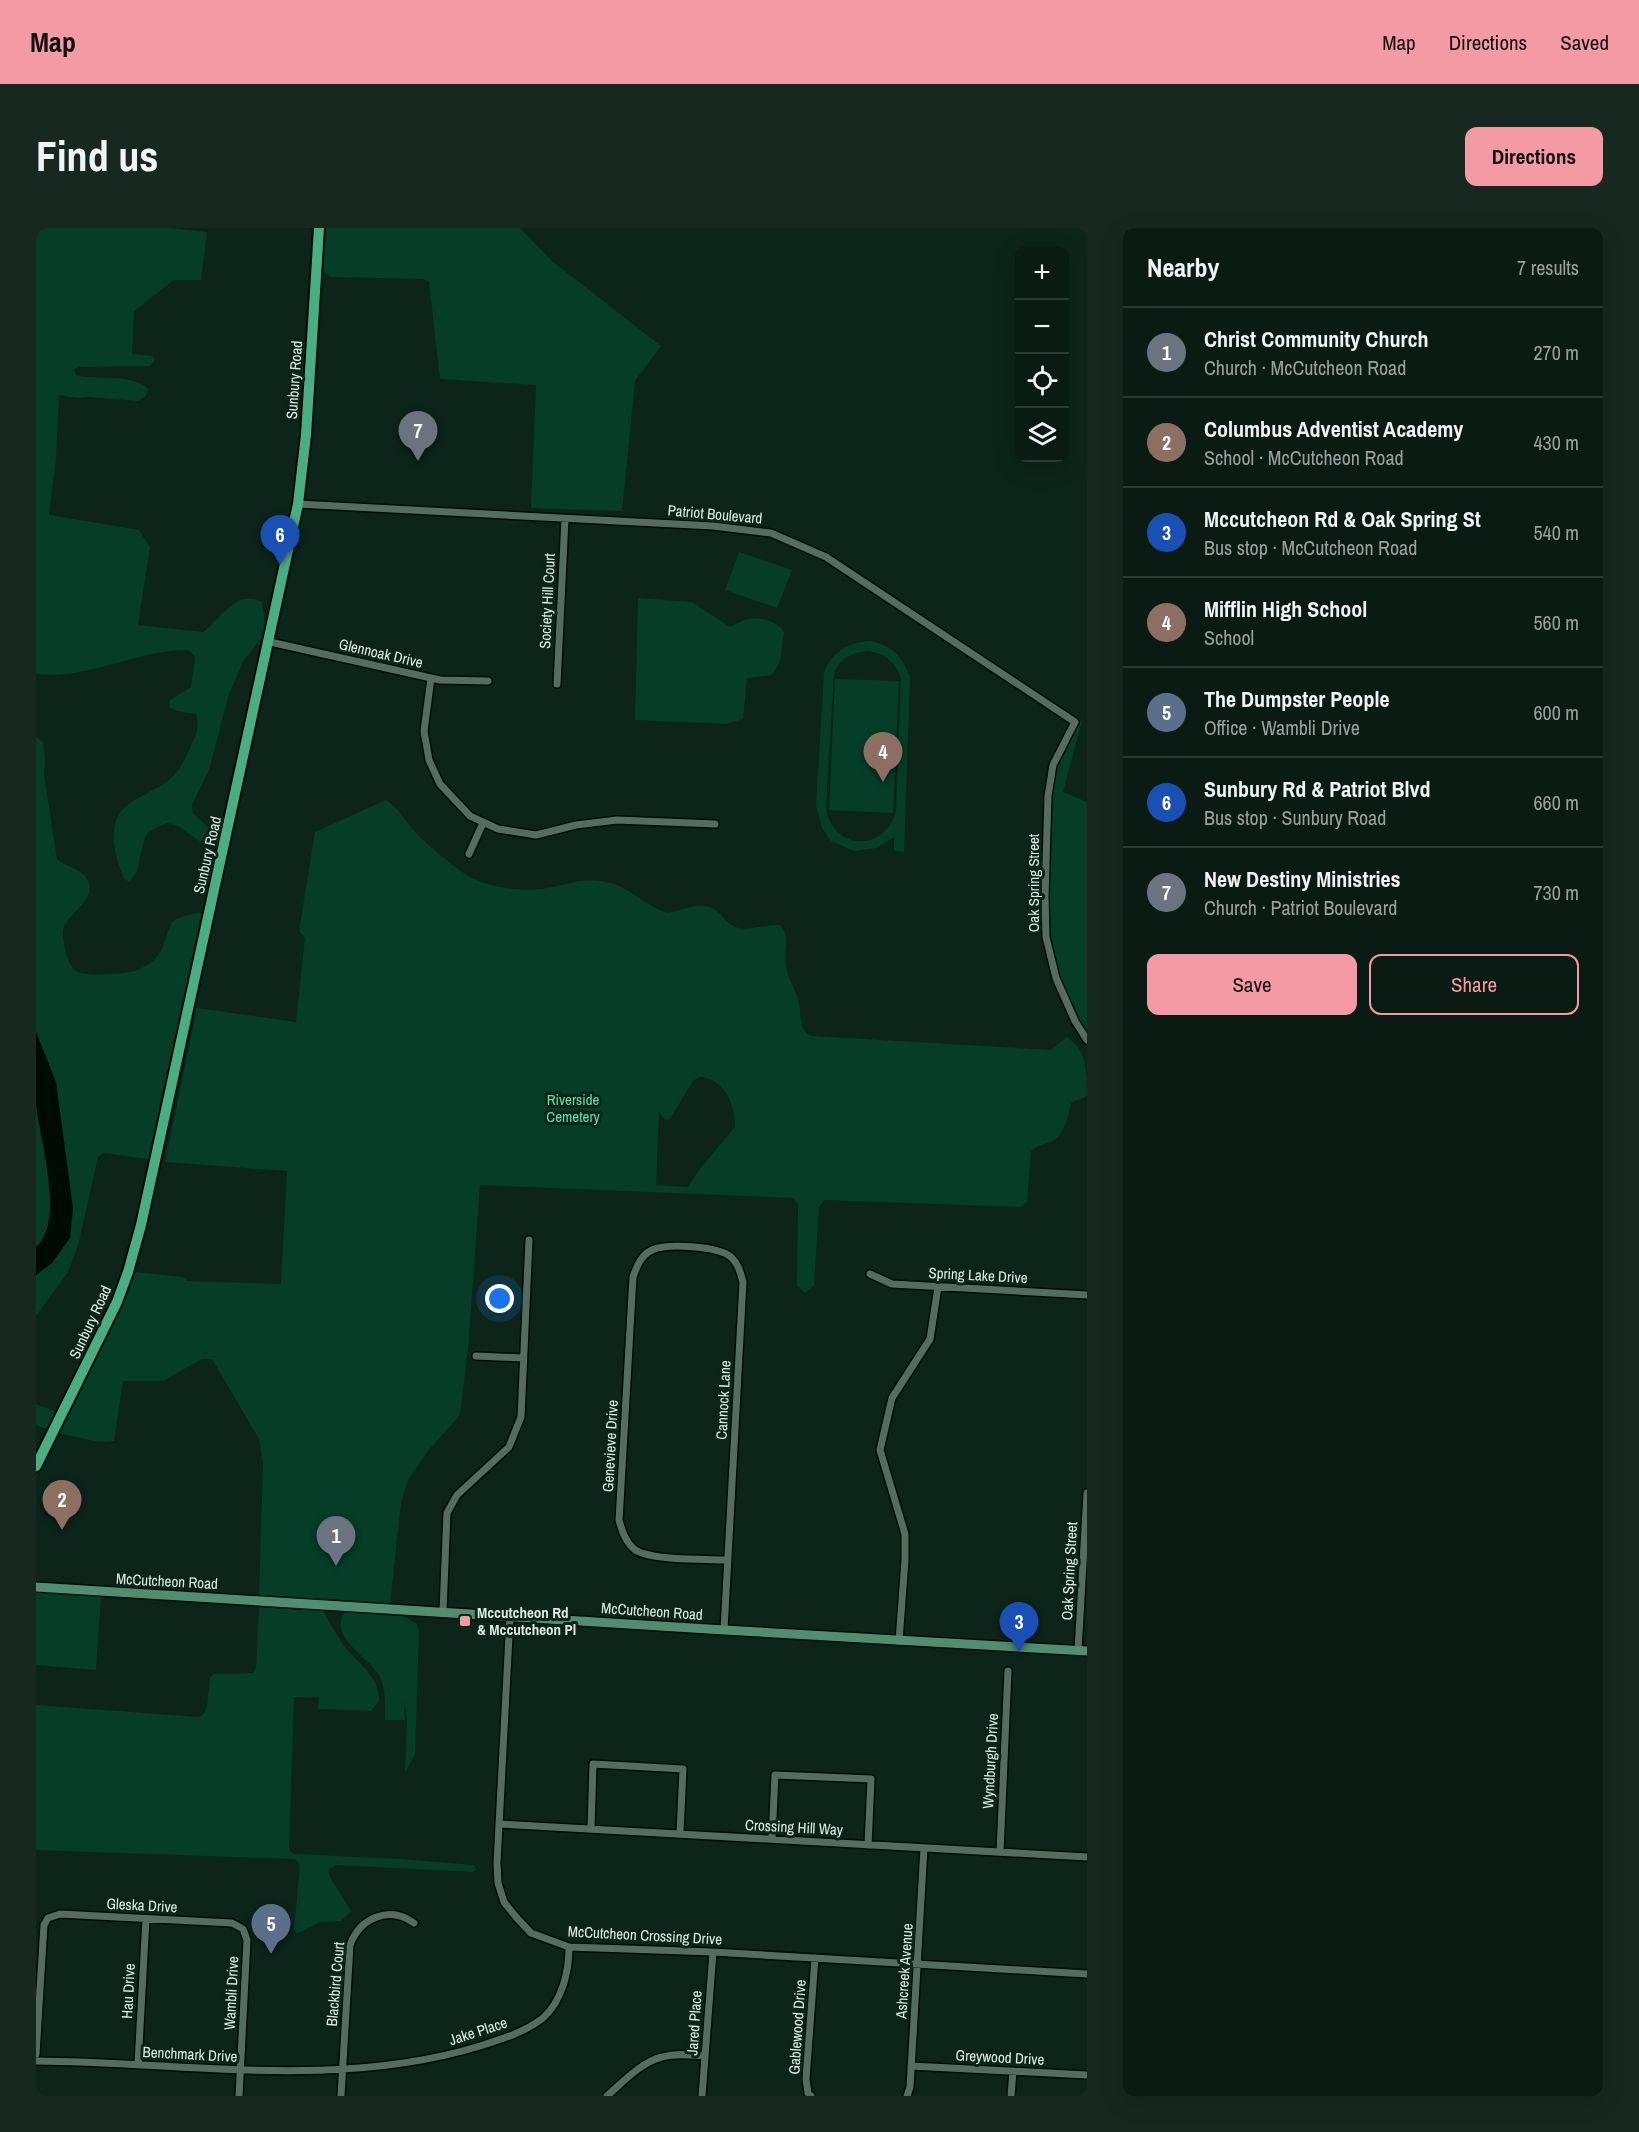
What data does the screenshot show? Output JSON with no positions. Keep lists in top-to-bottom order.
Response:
{
  "streets": {
    "main road": ["Sunbury Road", "McCutcheon Road"],
    "street": [
      "Patriot Boulevard",
      "Society Hill Court",
      "Glennoak Drive",
      "Oak Spring Street",
      "Spring Lake Drive",
      "Cannock Lane",
      "Genevieve Drive",
      "Wyndburgh Drive",
      "Crossing Hill Way",
      "Gleska Drive",
      "McCutcheon Crossing Drive",
      "Ashcreek Avenue",
      "Blackbird Court",
      "Hau Drive",
      "Wambli Drive",
      "Jared Place",
      "Gablewood Drive",
      "Jake Place",
      "Benchmark Drive",
      "Greywood Drive"
    ]
  },
  "crossings": [
    ["Sunbury Road", "Patriot Boulevard"],
    ["Sunbury Road", "Glennoak Drive"],
    ["Patriot Boulevard", "Society Hill Court"],
    ["Patriot Boulevard", "Oak Spring Street"],
    ["Oak Spring Street", "McCutcheon Road"],
    ["Cannock Lane", "Genevieve Drive"],
    ["Cannock Lane", "McCutcheon Road"],
    ["McCutcheon Road", "McCutcheon Crossing Drive"],
    ["Wyndburgh Drive", "Crossing Hill Way"],
    ["Crossing Hill Way", "McCutcheon Crossing Drive"],
    ["Crossing Hill Way", "Ashcreek Avenue"],
    ["Gleska Drive", "Hau Drive"],
    ["Gleska Drive", "Wambli Drive"],
    ["McCutcheon Crossing Drive", "Ashcreek Avenue"],
    ["McCutcheon Crossing Drive", "Jared Place"],
    ["McCutcheon Crossing Drive", "Gablewood Drive"],
    ["McCutcheon Crossing Drive", "Jake Place"],
    ["Ashcreek Avenue", "Greywood Drive"],
    ["Blackbird Court", "Jake Place"],
    ["Blackbird Court", "Benchmark Drive"],
    ["Hau Drive", "Benchmark Drive"],
    ["Wambli Drive", "Benchmark Drive"],
    ["Jake Place", "Benchmark Drive"]
  ],
  "parks": ["Riverside Cemetery"],
  "places": {
    "transit": ["Mccutcheon Rd & Mccutcheon Pl"]
  },
  "page": {
    "header": "Map",
    "nav": ["Map", "Directions", "Saved"],
    "buttons": [
      "Directions",
      ["Save", "Share"]
    ],
    "title": "Find us",
    "heading": ["Nearby", "7 results"],
    "map_buttons": ["+", "−"],
    "list": [
      {
        "mark": "1",
        "name": "Christ Community Church",
        "note": "Church · McCutcheon Road",
        "value": "270 m"
      },
      {
        "mark": "2",
        "name": "Columbus Adventist Academy",
        "note": "School · McCutcheon Road",
        "value": "430 m"
      },
      {
        "mark": "3",
        "name": "Mccutcheon Rd & Oak Spring St",
        "note": "Bus stop · McCutcheon Road",
        "value": "540 m"
      },
      {
        "mark": "4",
        "name": "Mifflin High School",
        "note": "School",
        "value": "560 m"
      },
      {
        "mark": "5",
        "name": "The Dumpster People",
        "note": "Office · Wambli Drive",
        "value": "600 m"
      },
      {
        "mark": "6",
        "name": "Sunbury Rd & Patriot Blvd",
        "note": "Bus stop · Sunbury Road",
        "value": "660 m"
      },
      {
        "mark": "7",
        "name": "New Destiny Ministries",
        "note": "Church · Patriot Boulevard",
        "value": "730 m"
      }
    ],
    "pins": [
      "7",
      "6",
      "4",
      "2",
      "1",
      "3",
      "5"
    ]
  }
}
